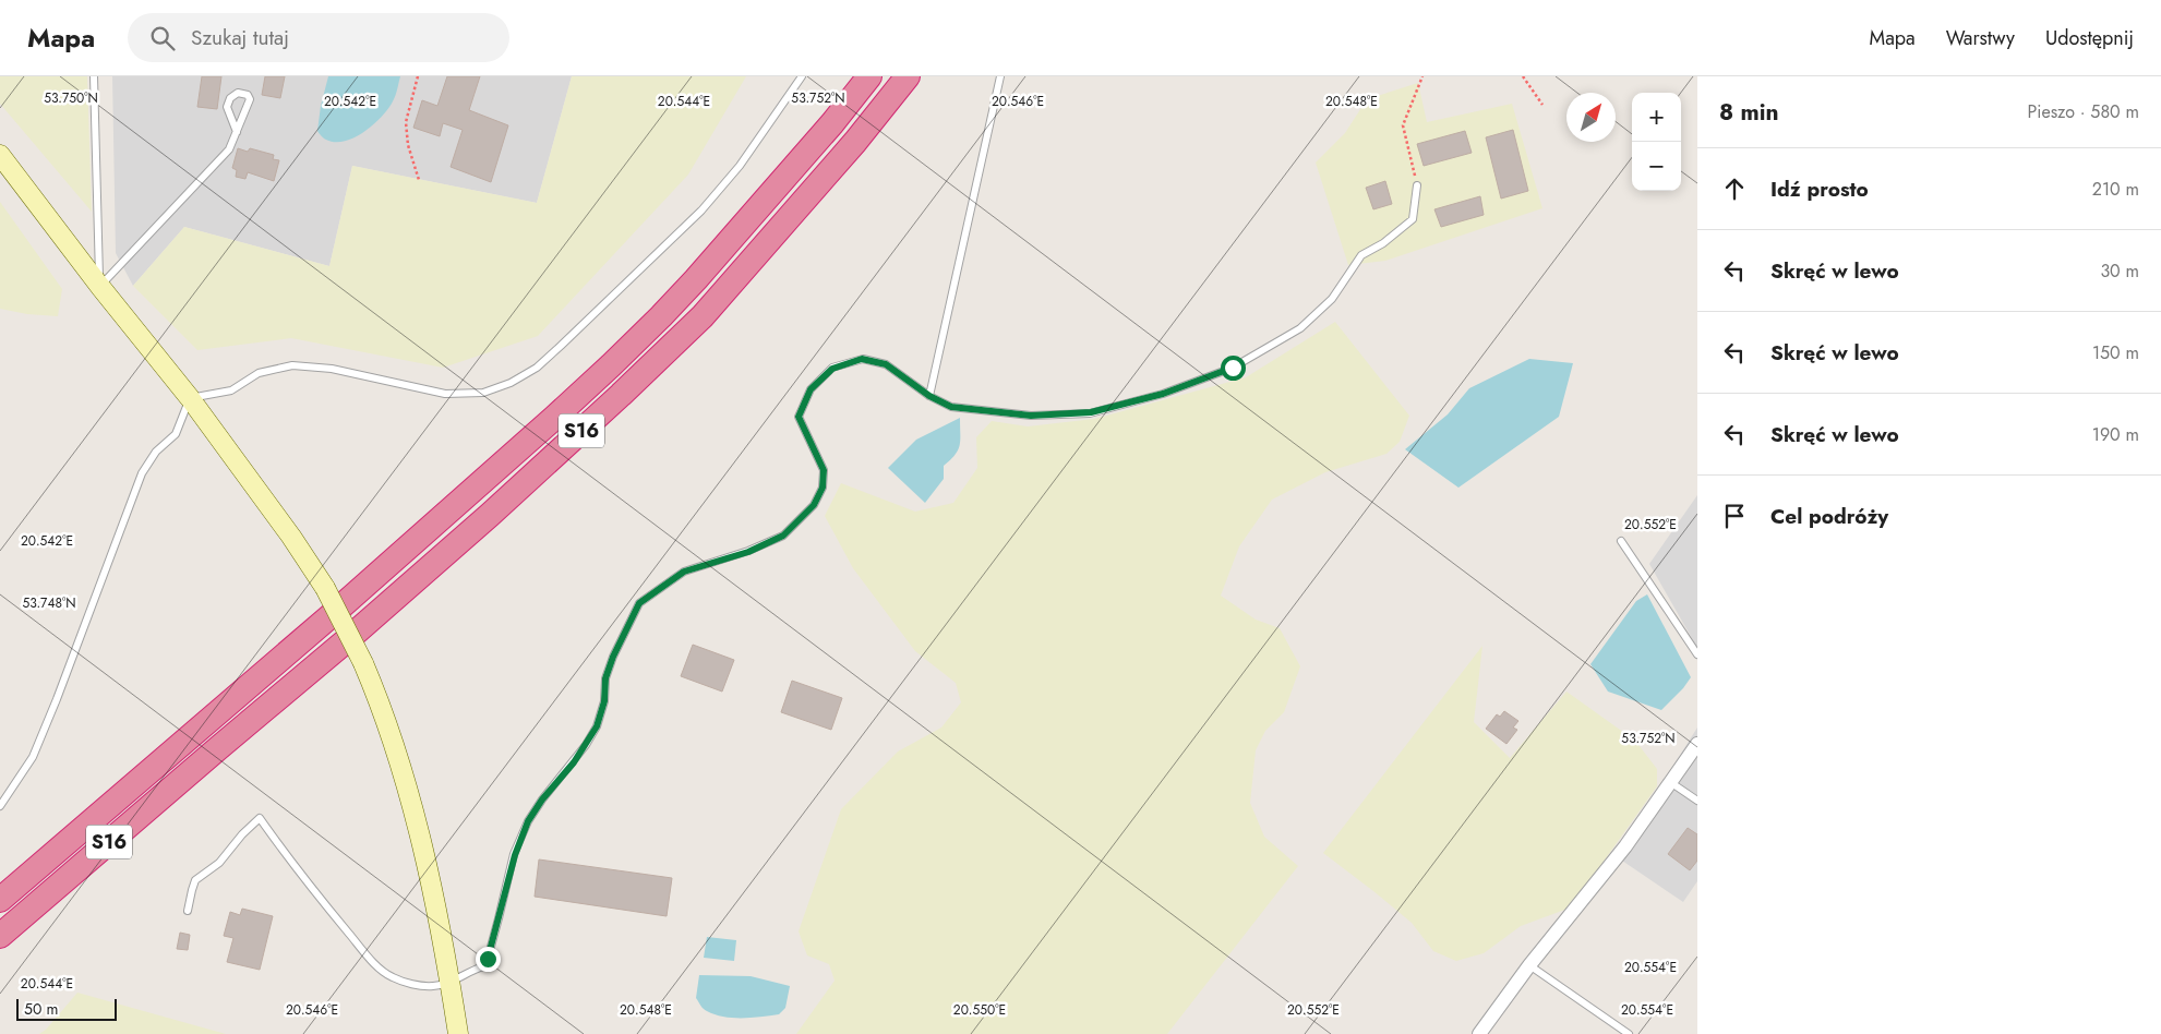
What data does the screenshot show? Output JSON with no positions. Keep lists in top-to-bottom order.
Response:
{
  "streets": {
    "highway": ["S16"]
  },
  "scale_bar": "50 m",
  "north": "top right",
  "page": {
    "header": "Mapa",
    "search": "Szukaj tutaj",
    "nav": ["Mapa", "Warstwy", "Udostępnij"],
    "heading": ["8 min", "Pieszo · 580 m"],
    "map_buttons": ["+", "−"],
    "list": [
      ["Idź prosto", "210 m"],
      ["Skręć w lewo", "30 m"],
      ["Skręć w lewo", "150 m"],
      ["Skręć w lewo", "190 m"],
      "Cel podróży"
    ],
    "scale": "50 m"
  },
  "coordinates": [
    "53.750°N",
    "53.752°N",
    "20.542°E",
    "20.544°E",
    "20.546°E",
    "20.548°E",
    "20.552°E",
    "53.748°N",
    "20.554°E",
    "20.550°E"
  ]
}
